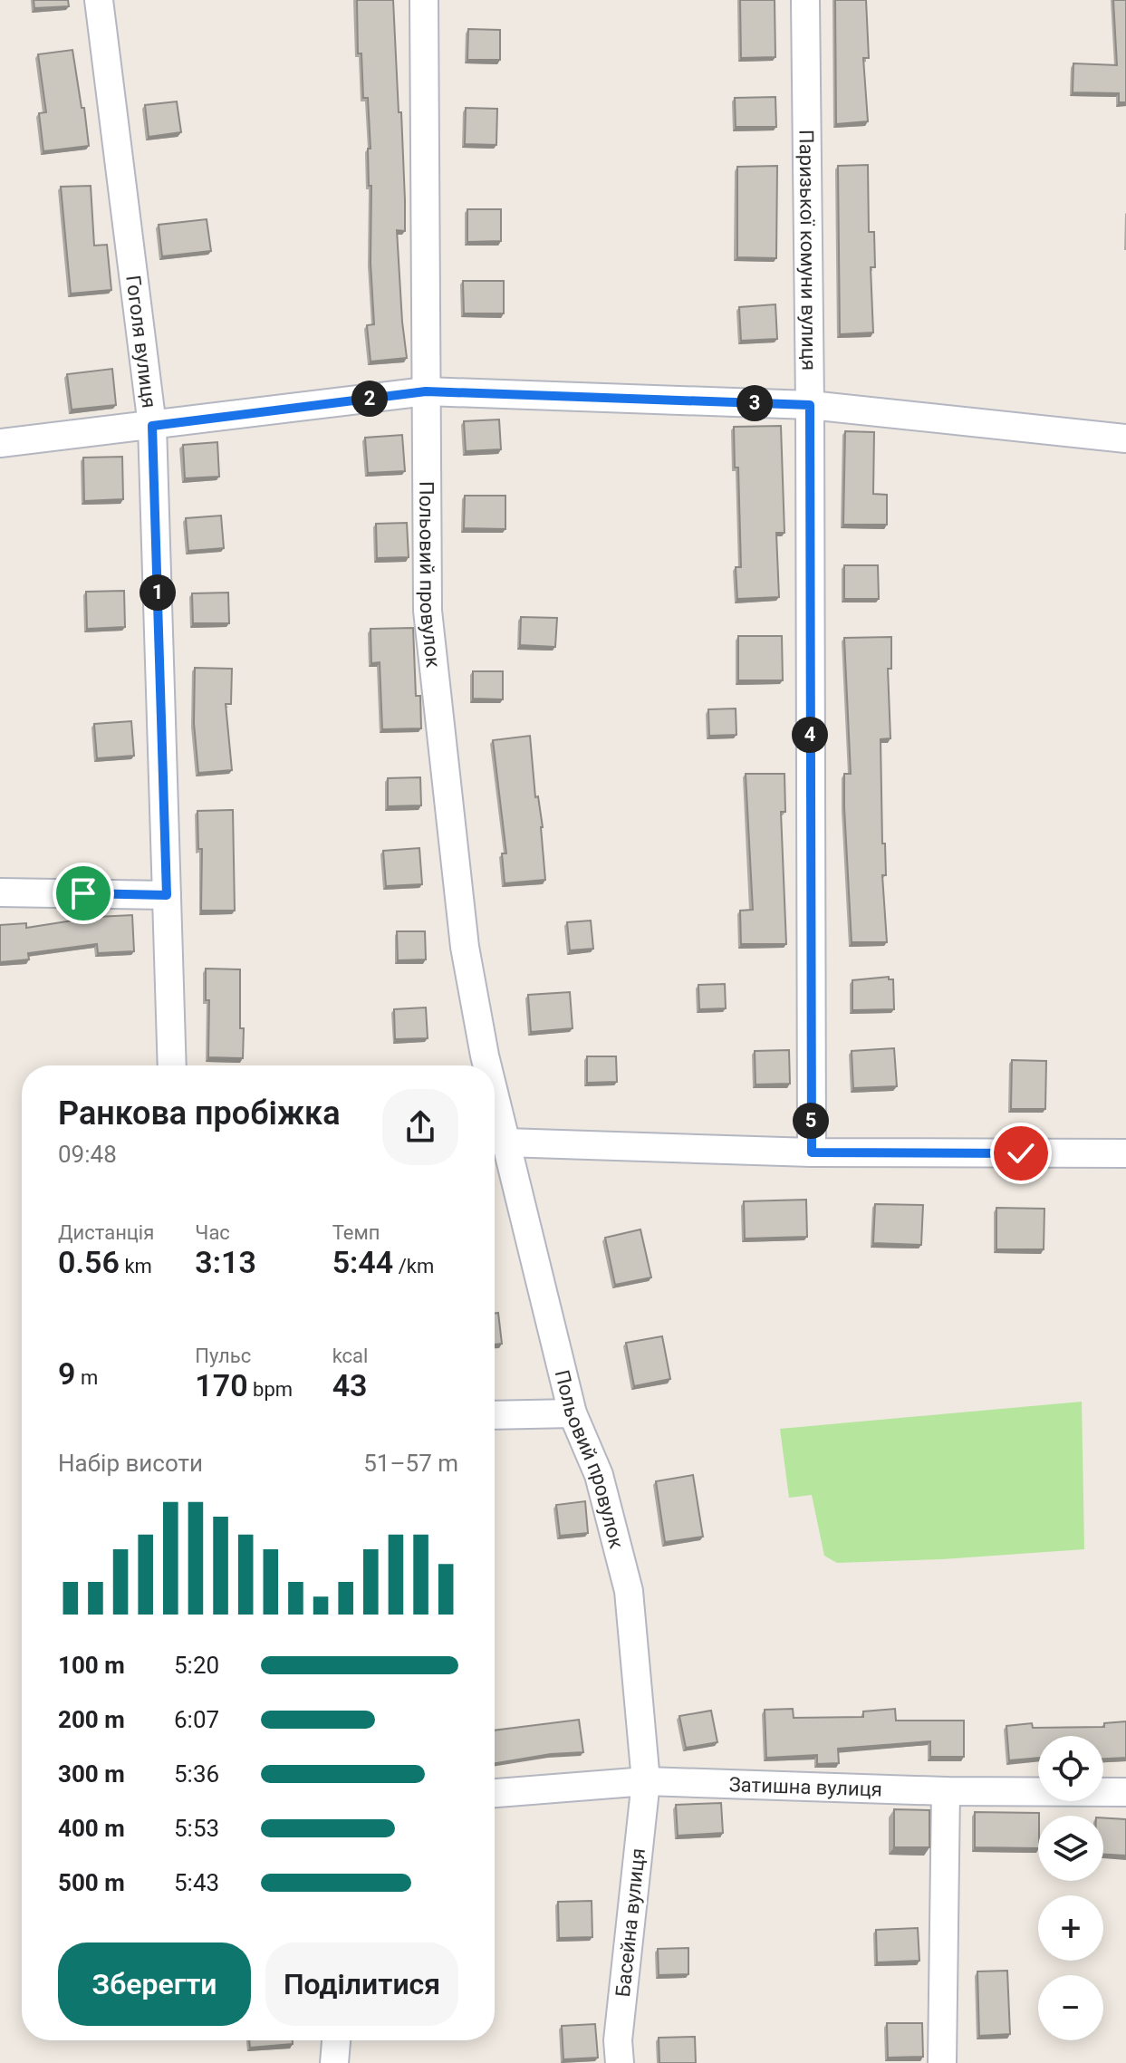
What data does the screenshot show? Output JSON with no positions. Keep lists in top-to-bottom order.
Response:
{
  "streets": {
    "street": [
      "Паризької комуни вулиця",
      "Гоголя вулиця",
      "Польовий провулок",
      "Затишна вулиця",
      "Басейна вулиця"
    ]
  },
  "crossings": [
    ["Польовий провулок", "Затишна вулиця"],
    ["Польовий провулок", "Басейна вулиця"],
    ["Затишна вулиця", "Басейна вулиця"]
  ],
  "page": {
    "pins": [
      "2",
      "3",
      "1",
      "4",
      "5"
    ],
    "heading": ["Ранкова пробіжка", "09:48"],
    "stats": [
      ["Дистанція", "0.56 km"],
      ["Час", "3:13"],
      ["Темп", "5:44 /km"],
      ["9 m"],
      ["Пульс", "170 bpm"],
      ["kcal", "43"]
    ],
    "chart": ["Набір висоти", "51–57 m"],
    "list": [
      {
        "name": "100 m",
        "note": "5:20"
      },
      {
        "name": "200 m",
        "note": "6:07"
      },
      {
        "name": "300 m",
        "note": "5:36"
      },
      {
        "name": "400 m",
        "note": "5:53"
      },
      {
        "name": "500 m",
        "note": "5:43"
      }
    ],
    "map_buttons": ["+", "−"],
    "buttons": ["Зберегти", "Поділитися"]
  }
}
